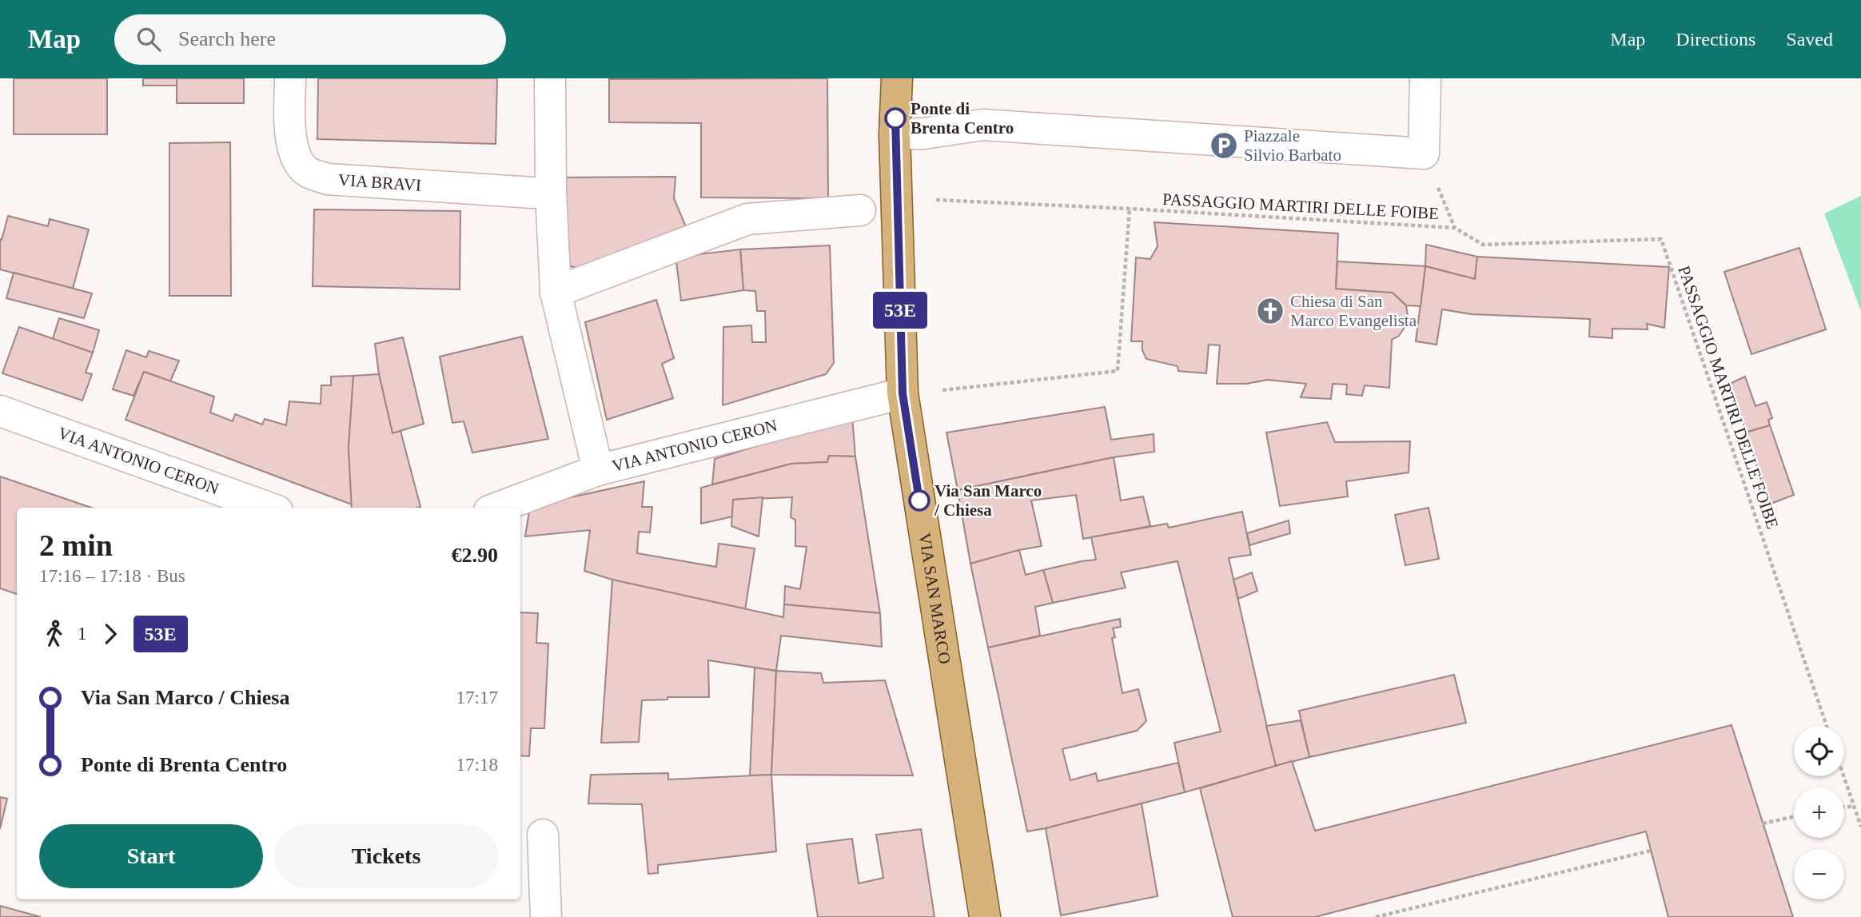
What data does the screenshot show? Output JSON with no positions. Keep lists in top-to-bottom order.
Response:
{
  "streets": {
    "main road": ["VIA SAN MARCO"],
    "street": ["VIA BRAVI", "VIA ANTONIO CERON"],
    "path": ["PASSAGGIO MARTIRI DELLE FOIBE"]
  },
  "crossings": [
    ["VIA ANTONIO CERON", "VIA SAN MARCO"]
  ],
  "places": {
    "other": ["Ponte di Brenta Centro", "Via San Marco / Chiesa"],
    "parking": ["Piazzale Silvio Barbato"],
    "church": ["Chiesa di San Marco Evangelista"]
  },
  "lines": ["bus line 53E"],
  "page": {
    "header": "Map",
    "search": "Search here",
    "nav": ["Map", "Directions", "Saved"],
    "on_map": "53E",
    "heading": ["2 min", "17:16 – 17:18 · Bus", "€2.90"],
    "legs": ["1", "53E"],
    "list": [
      {
        "name": "Via San Marco / Chiesa",
        "value": "17:17"
      },
      {
        "name": "Ponte di Brenta Centro",
        "value": "17:18"
      }
    ],
    "map_buttons": ["+", "−"],
    "buttons": ["Start", "Tickets"]
  }
}
